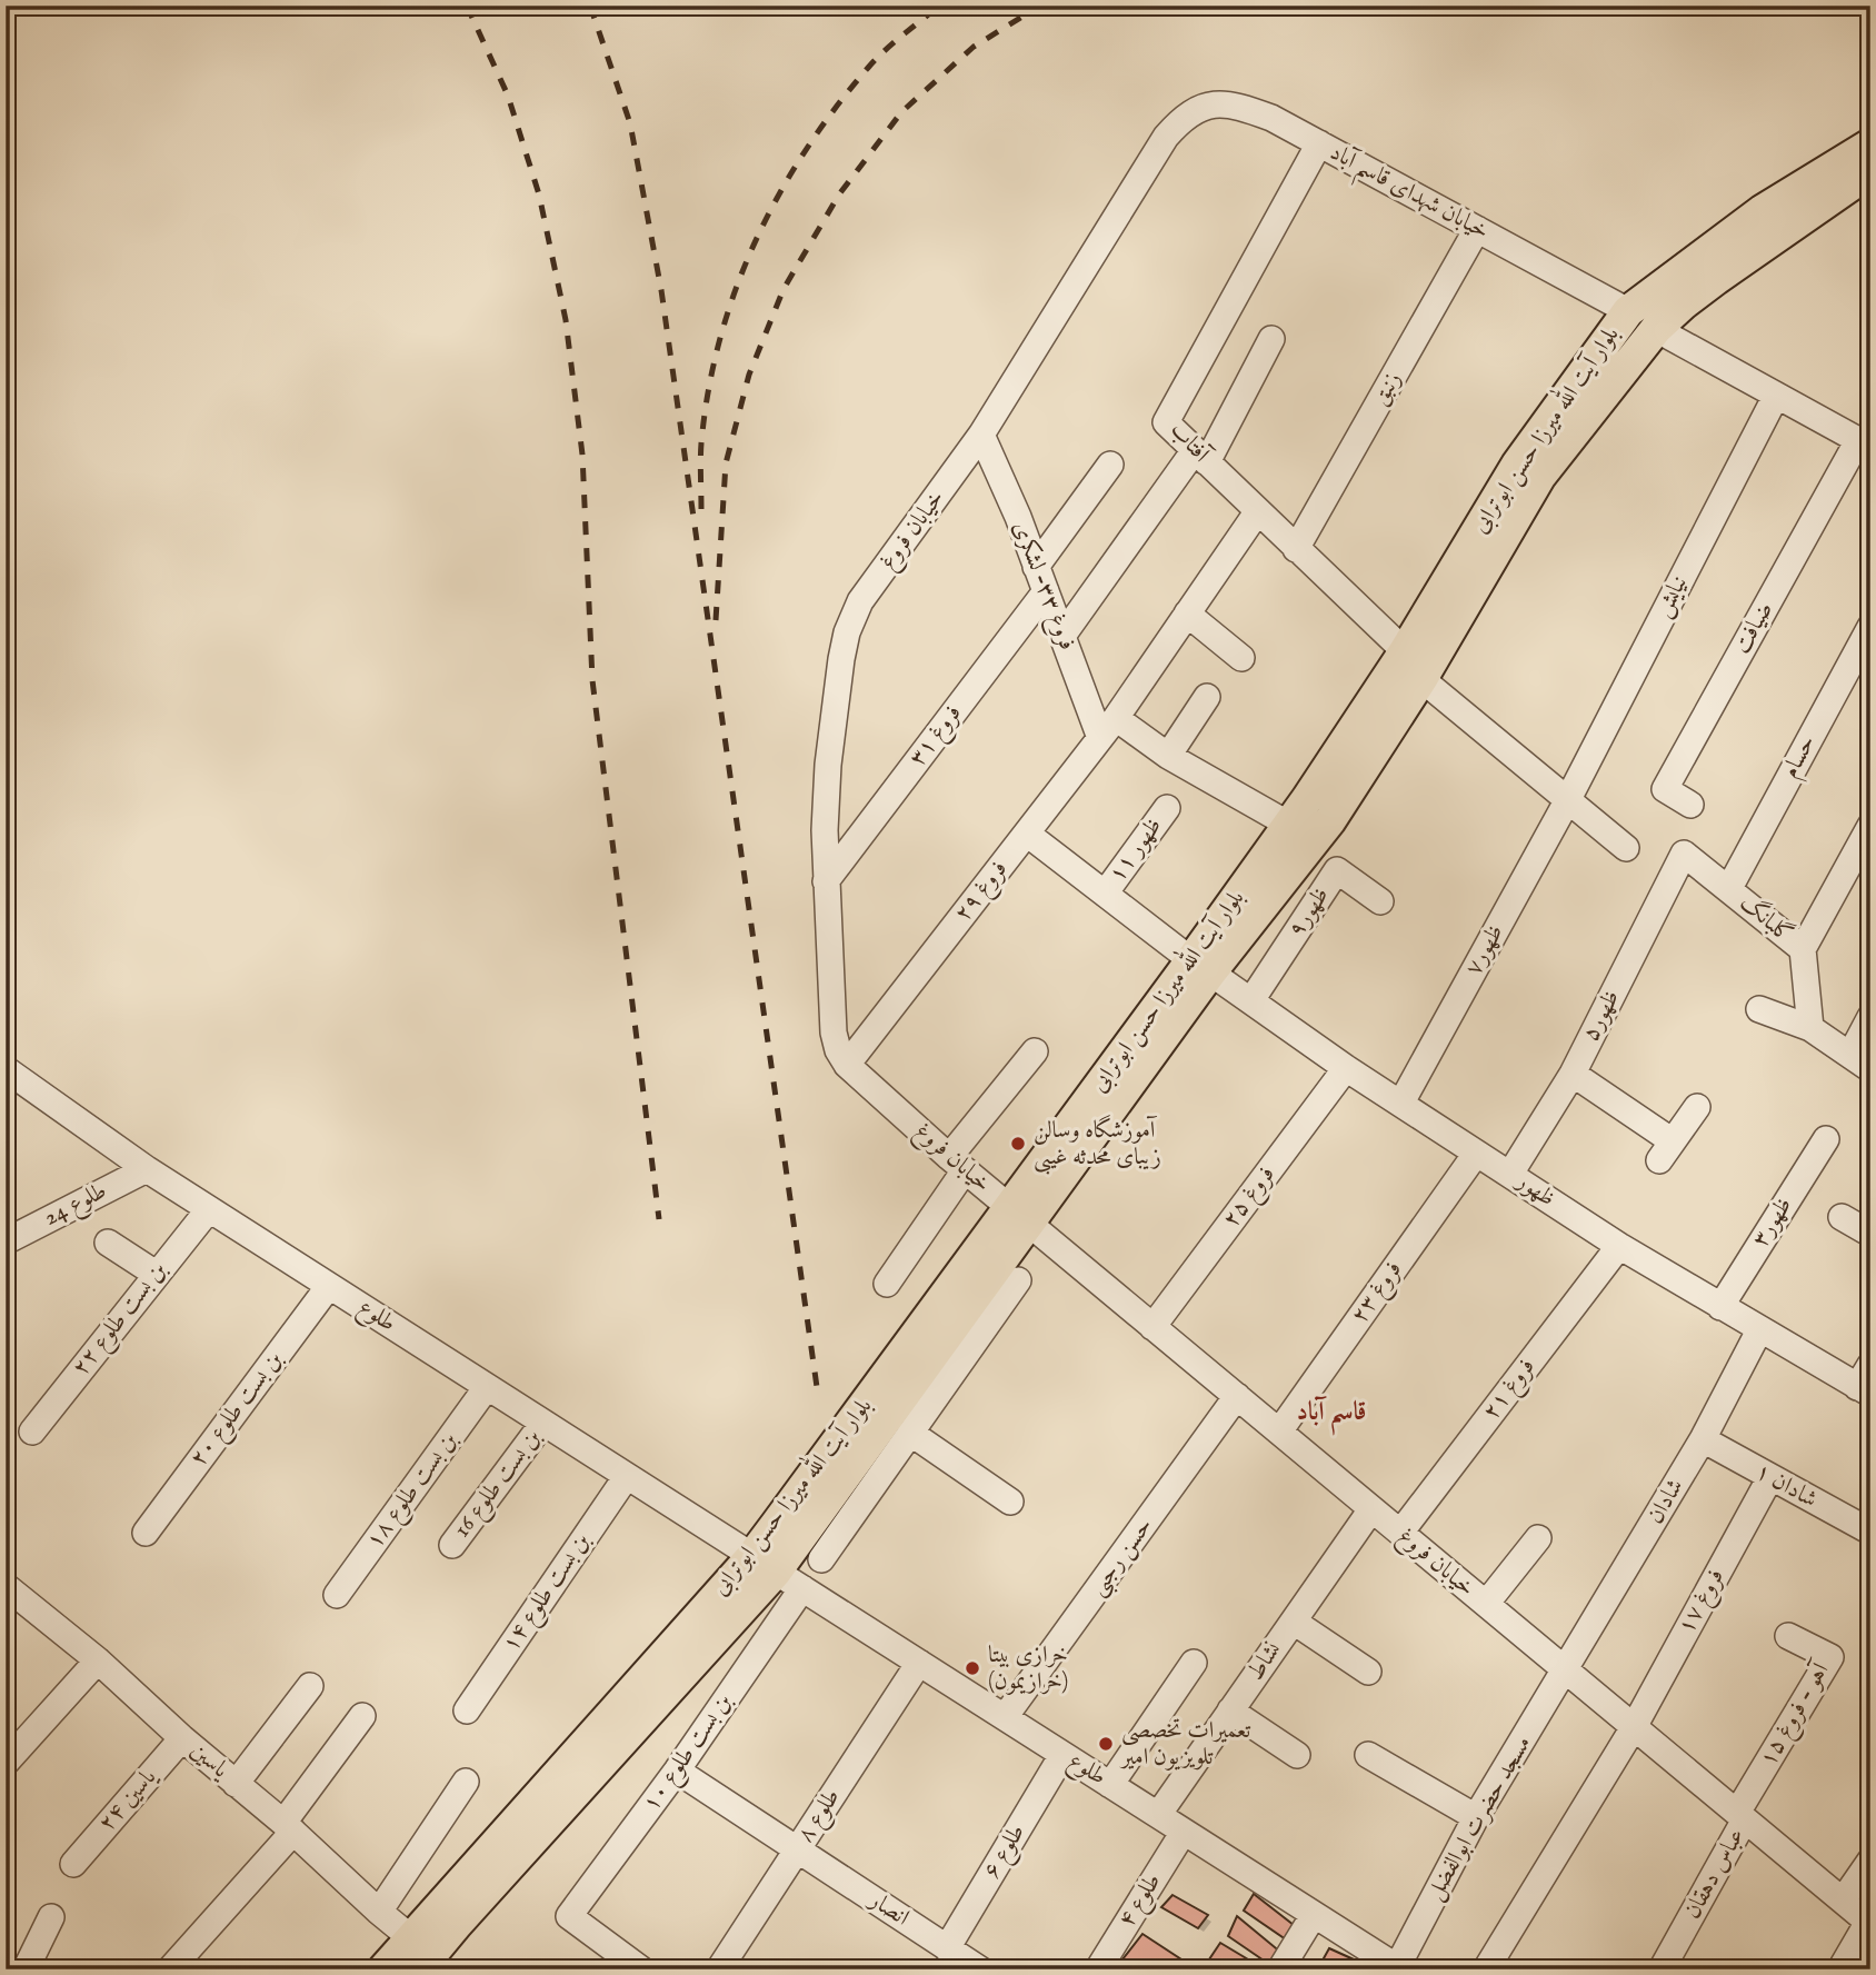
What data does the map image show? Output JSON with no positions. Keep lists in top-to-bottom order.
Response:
{
  "streets": {
    "main road": ["بلوار آیت الله میرزا حسن ابوترابی"],
    "street": [
      "خیابان شهدای قاسم آباد",
      "زنبق",
      "آفتاب",
      "خیابان فروغ",
      "فروغ ۳۳- لشکری",
      "نيايش",
      "ضیافت",
      "فروغ ۳۱",
      "حسام",
      "ظهور ۱۱",
      "فروغ ۲۹",
      "ظهور۹",
      "گلبانگ",
      "ظهور۷",
      "ظهور۵",
      "ظهور",
      "فروغ ۲۵",
      "طلوع 24",
      "ظهور۳",
      "فروغ ۲۳",
      "طلوع",
      "بن بست طلوع ۲۲",
      "فروغ ۲۱",
      "بن بست طلوع ۲۰",
      "بن بست طلوع 16",
      "شادان ۱",
      "بن بست طلوع ۱۸",
      "شادان",
      "حسن رجبی",
      "بن بست طلوع ۱۴",
      "فروغ ۱۷",
      "نشاط",
      "آهو - فروغ ۱۵",
      "بن بست طلوع ۱۰",
      "یاسین",
      "یاسین ۲۴",
      "طلوع ۸",
      "مسجد حضرت ابوالفضل",
      "طلوع ۶",
      "عباس دهقان",
      "طلوع ۴",
      "انصار"
    ]
  },
  "crossings": [
    ["خیابان شهدای قاسم آباد", "زنبق"],
    ["خیابان شهدای قاسم آباد", "بلوار آیت الله میرزا حسن ابوترابی"],
    ["خیابان شهدای قاسم آباد", "آفتاب"],
    ["خیابان شهدای قاسم آباد", "خیابان فروغ"],
    ["زنبق", "آفتاب"],
    ["بلوار آیت الله میرزا حسن ابوترابی", "آفتاب"],
    ["بلوار آیت الله میرزا حسن ابوترابی", "خیابان فروغ"],
    ["بلوار آیت الله میرزا حسن ابوترابی", "ظهور"],
    ["بلوار آیت الله میرزا حسن ابوترابی", "طلوع"],
    ["بلوار آیت الله میرزا حسن ابوترابی", "یاسین"],
    ["آفتاب", "فروغ ۲۹"],
    ["خیابان فروغ", "فروغ ۳۳- لشکری"],
    ["خیابان فروغ", "فروغ ۳۱"],
    ["خیابان فروغ", "فروغ ۲۹"],
    ["خیابان فروغ", "فروغ ۲۵"],
    ["خیابان فروغ", "فروغ ۲۳"],
    ["خیابان فروغ", "فروغ ۲۱"],
    ["خیابان فروغ", "شادان"],
    ["خیابان فروغ", "حسن رجبی"],
    ["خیابان فروغ", "فروغ ۱۷"],
    ["خیابان فروغ", "نشاط"],
    ["خیابان فروغ", "آهو - فروغ ۱۵"],
    ["خیابان فروغ", "مسجد حضرت ابوالفضل"],
    ["خیابان فروغ", "عباس دهقان"],
    ["فروغ ۳۳- لشکری", "فروغ ۳۱"],
    ["فروغ ۳۳- لشکری", "فروغ ۲۹"],
    ["نيايش", "ظهور۷"],
    ["حسام", "گلبانگ"],
    ["ظهور ۱۱", "ظهور"],
    ["فروغ ۲۹", "ظهور"],
    ["ظهور۹", "ظهور"],
    ["گلبانگ", "ظهور۵"],
    ["ظهور۷", "ظهور"],
    ["ظهور۵", "ظهور"],
    ["ظهور", "فروغ ۲۵"],
    ["ظهور", "ظهور۳"],
    ["ظهور", "فروغ ۲۳"],
    ["ظهور", "فروغ ۲۱"],
    ["ظهور", "شادان"],
    ["طلوع 24", "طلوع"],
    ["طلوع", "بن بست طلوع ۲۲"],
    ["طلوع", "بن بست طلوع ۲۰"],
    ["طلوع", "بن بست طلوع 16"],
    ["طلوع", "بن بست طلوع ۱۸"],
    ["طلوع", "حسن رجبی"],
    ["طلوع", "بن بست طلوع ۱۴"],
    ["طلوع", "نشاط"],
    ["طلوع", "بن بست طلوع ۱۰"],
    ["طلوع", "طلوع ۸"],
    ["طلوع", "مسجد حضرت ابوالفضل"],
    ["طلوع", "طلوع ۶"],
    ["طلوع", "طلوع ۴"],
    ["شادان ۱", "شادان"],
    ["شادان ۱", "فروغ ۱۷"],
    ["شادان", "مسجد حضرت ابوالفضل"],
    ["آهو - فروغ ۱۵", "عباس دهقان"],
    ["بن بست طلوع ۱۰", "انصار"],
    ["یاسین", "یاسین ۲۴"],
    ["طلوع ۸", "انصار"],
    ["طلوع ۶", "انصار"]
  ],
  "districts": ["قاسم آباد"],
  "places": ["آموزشگاه وسالن زیبای محدثه غیبی", "خرازی بیتا (خرازیمون)", "تعمیرات تخصصی تلویزیون امیر"]
}
